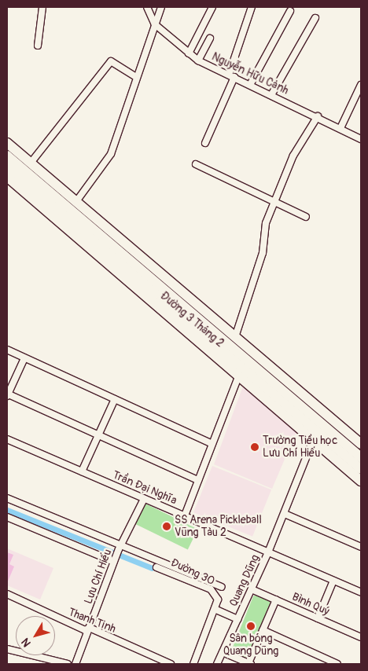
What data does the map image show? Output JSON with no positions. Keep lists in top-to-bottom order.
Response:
{
  "streets": {
    "main road": ["Đường 3 Tháng 2"],
    "street": [
      "Nguyễn Hữu Cảnh",
      "Trần Đại Nghĩa",
      "Đường 30",
      "Lưu Chí Hiếu",
      "Quang Dũng",
      "Bình Quý",
      "Thanh Tịnh"
    ]
  },
  "crossings": [
    ["Đường 3 Tháng 2", "Quang Dũng"],
    ["Trần Đại Nghĩa", "Lưu Chí Hiếu"],
    ["Trần Đại Nghĩa", "Quang Dũng"],
    ["Lưu Chí Hiếu", "Thanh Tịnh"],
    ["Quang Dũng", "Bình Quý"]
  ],
  "places": ["Trường Tiểu học Lưu Chí Hiếu", "SS Arena Pickleball Vũng Tàu 2", "Sân bóng Quang Dũng"],
  "north": "bottom left"
}
